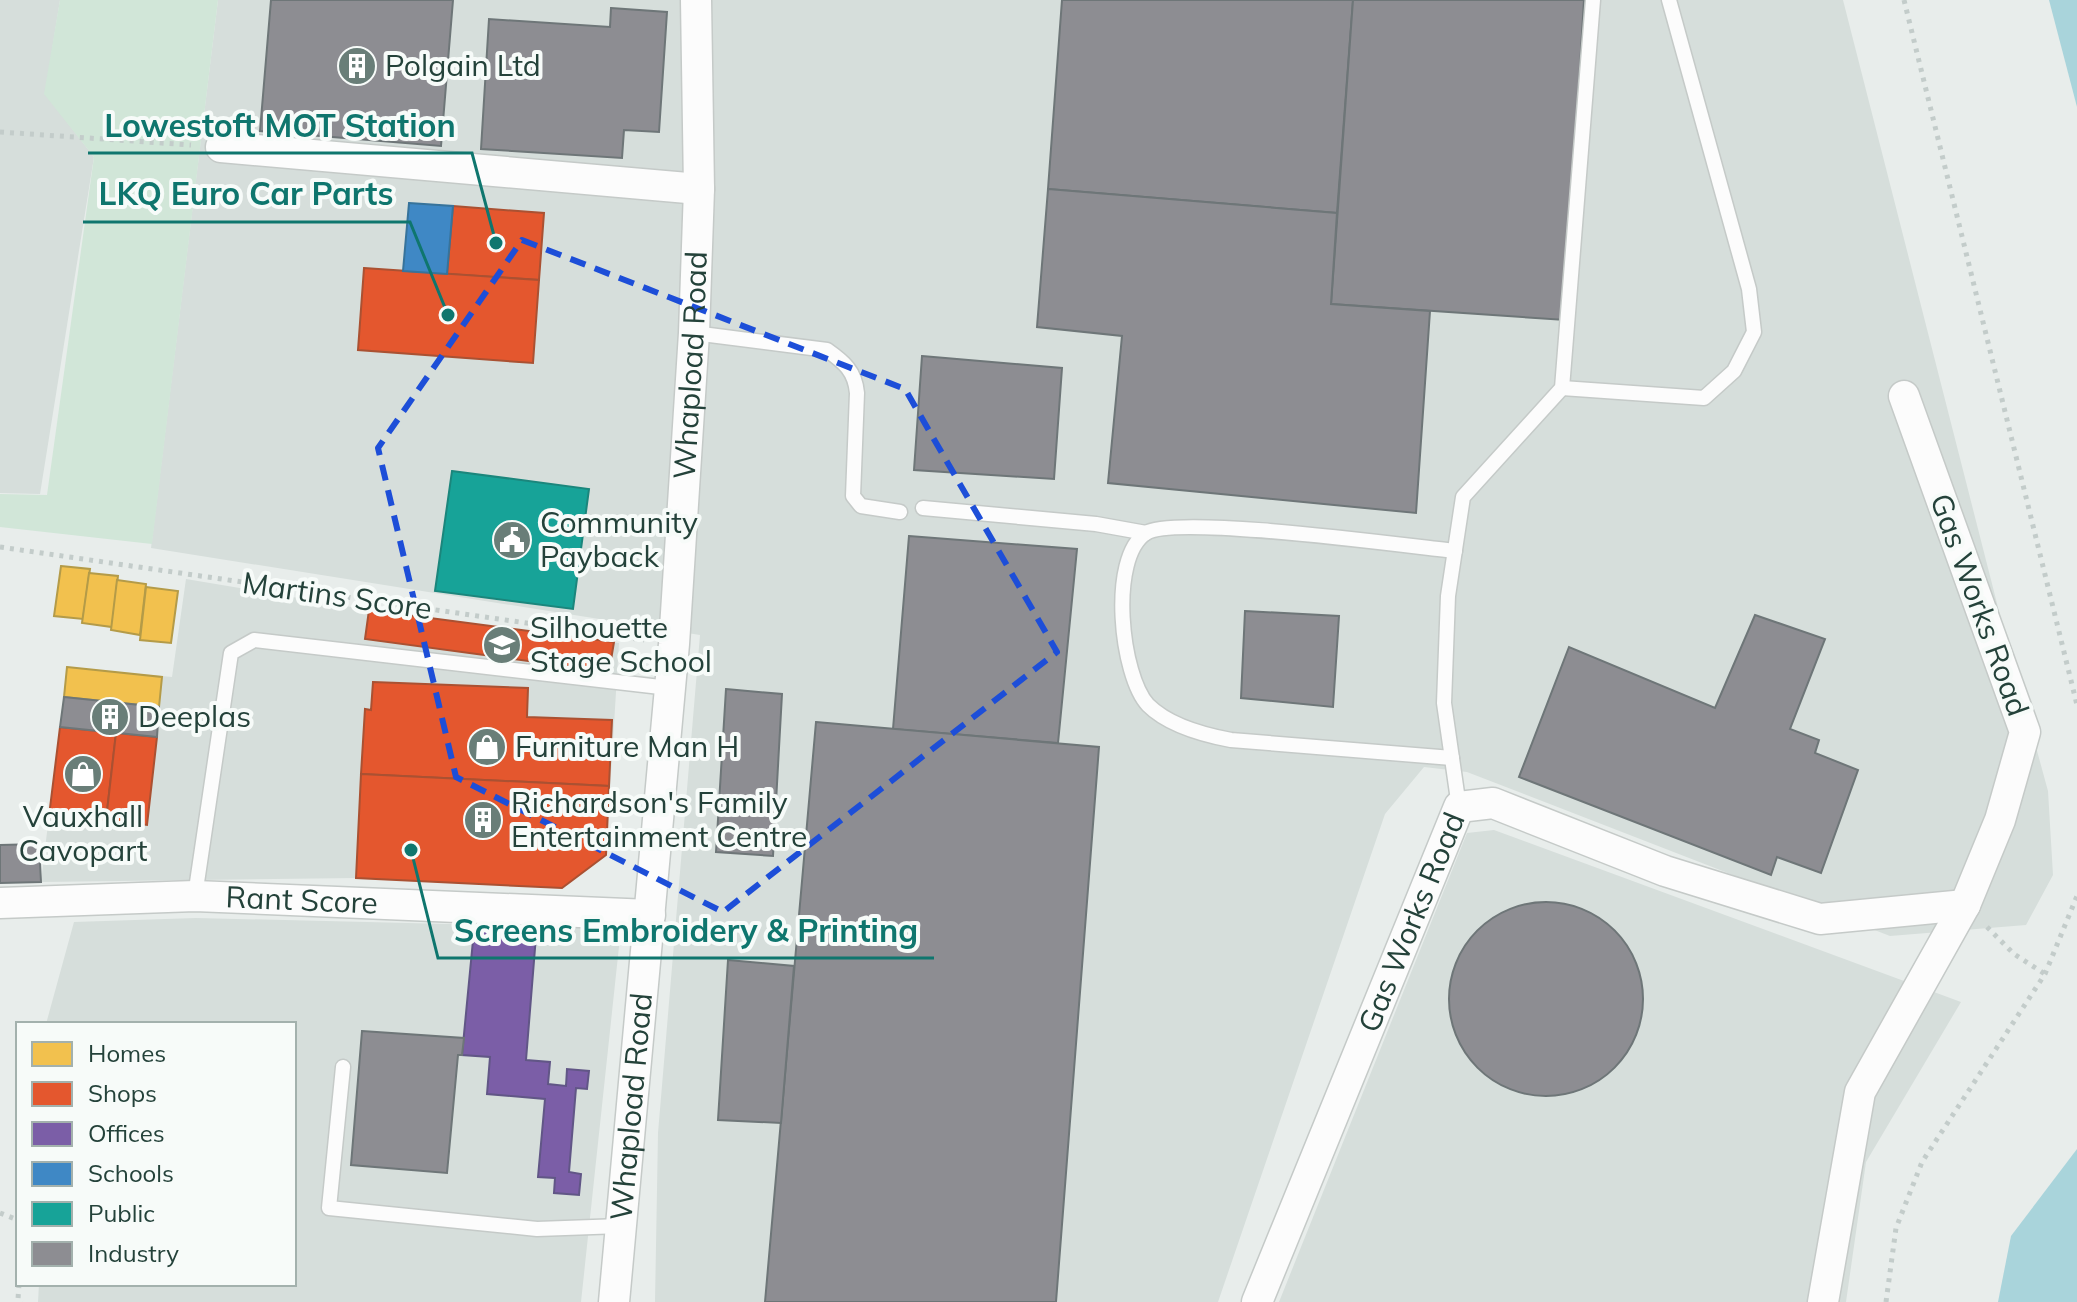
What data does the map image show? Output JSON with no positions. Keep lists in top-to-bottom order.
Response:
{
  "streets": {
    "street": ["Whapload Road", "Gas Works Road", "Rant Score"],
    "path": ["Martins Score"]
  },
  "crossings": [
    ["Whapload Road", "Martins Score"],
    ["Whapload Road", "Rant Score"]
  ],
  "places": {
    "building": ["Polgain Ltd", "Deeplas", "Richardson's Family Entertainment Centre"],
    "other": ["Lowestoft MOT Station", "LKQ Euro Car Parts", "Screens Embroidery & Printing"],
    "public building": ["Community Payback"],
    "school or university": ["Silhouette Stage School"],
    "shop": ["Furniture Man H", "Vauxhall Cavopart"]
  },
  "legend": [
    "Homes",
    "Shops",
    "Offices",
    "Schools",
    "Public",
    "Industry"
  ]
}
